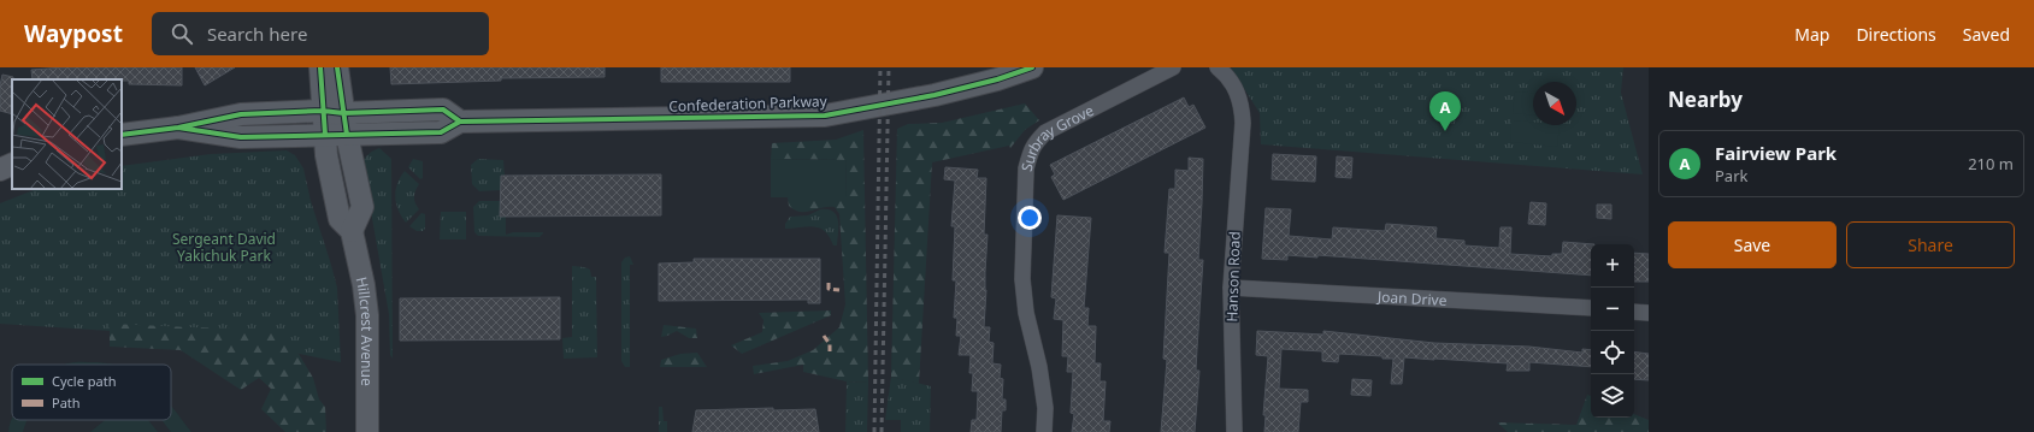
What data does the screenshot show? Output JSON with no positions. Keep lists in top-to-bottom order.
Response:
{
  "streets": {
    "street": [
      "Confederation Parkway",
      "Surbray Grove",
      "Hanson Road",
      "Joan Drive",
      "Hillcrest Avenue"
    ]
  },
  "crossings": [
    ["Confederation Parkway", "Hillcrest Avenue"],
    ["Hanson Road", "Joan Drive"]
  ],
  "parks": ["Sergeant David Yakichuk Park"],
  "legend": ["Cycle path", "Path"],
  "north": "bottom right",
  "page": {
    "header": "Waypost",
    "search": "Search here",
    "nav": ["Map", "Directions", "Saved"],
    "heading": "Nearby",
    "pins": "A",
    "list": [
      {
        "mark": "A",
        "name": "Fairview Park",
        "note": "Park",
        "value": "210 m"
      }
    ],
    "buttons": ["Save", "Share"],
    "map_buttons": ["+", "−"]
  }
}
